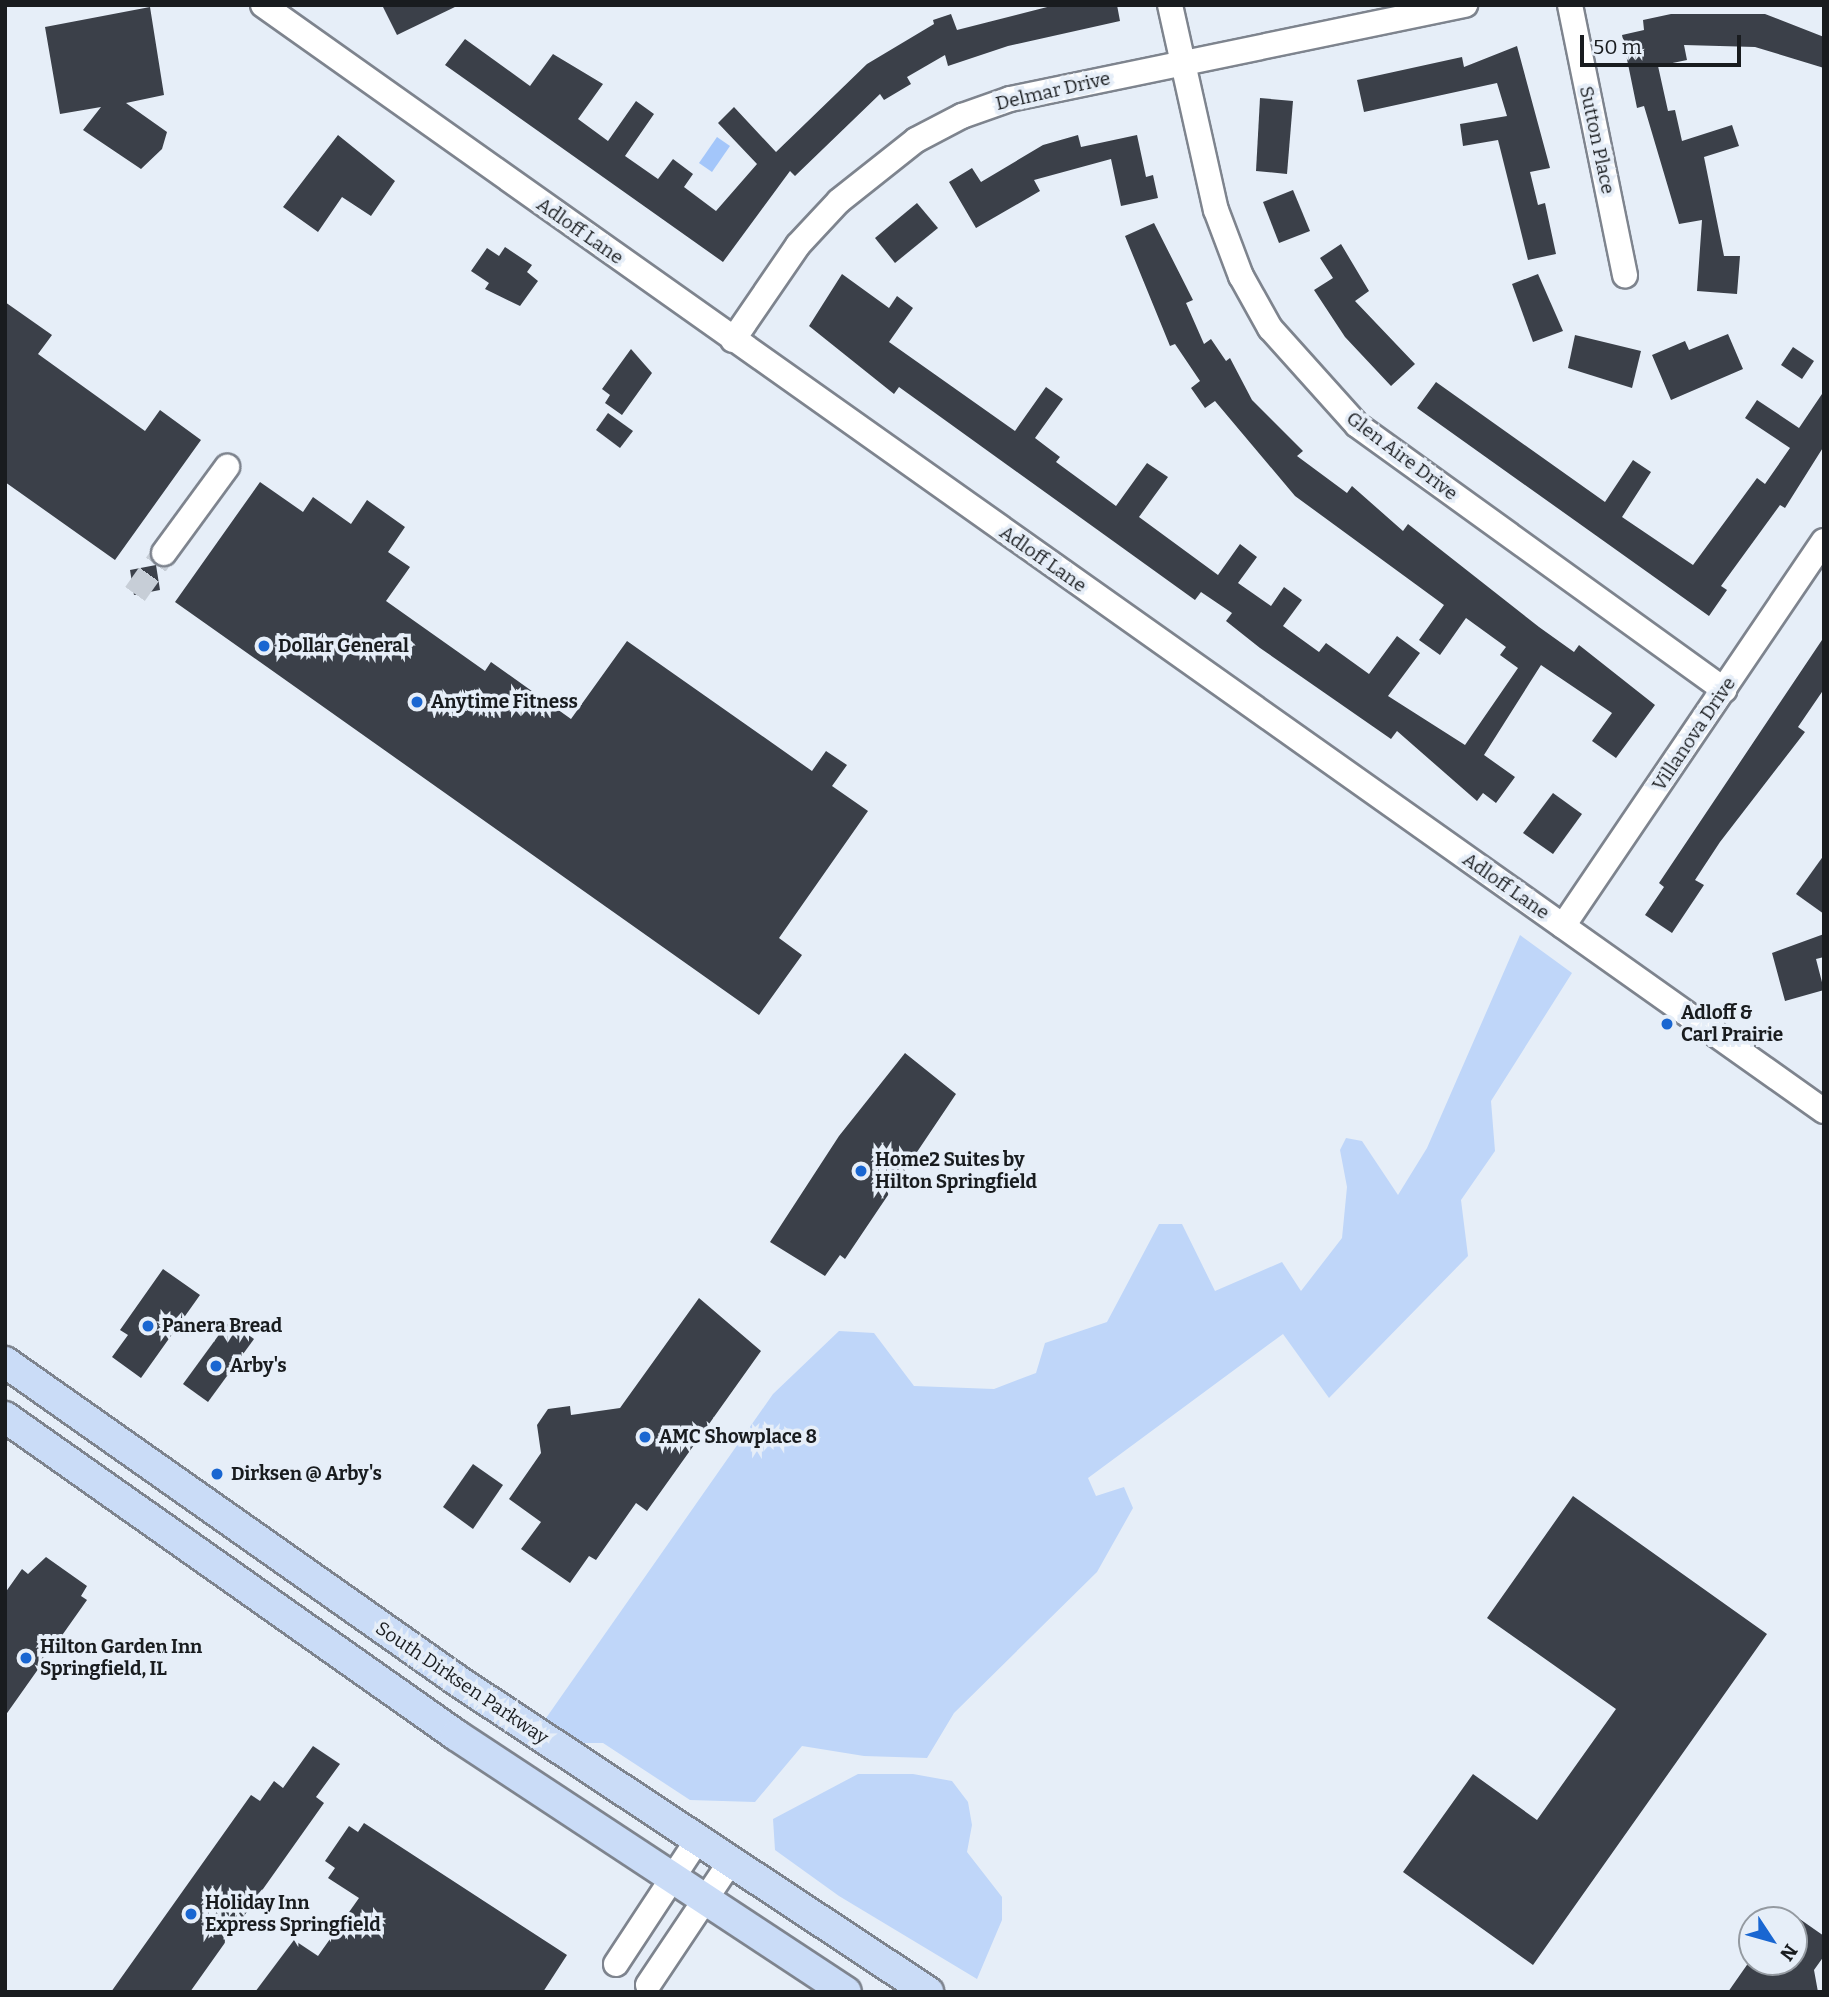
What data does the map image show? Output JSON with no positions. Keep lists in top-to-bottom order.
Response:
{
  "streets": {
    "main road": ["South Dirksen Parkway"],
    "street": [
      "Delmar Drive",
      "Sutton Place",
      "Adloff Lane",
      "Glen Aire Drive",
      "Villanova Drive"
    ]
  },
  "crossings": [
    ["Delmar Drive", "Adloff Lane"],
    ["Delmar Drive", "Glen Aire Drive"],
    ["Adloff Lane", "Villanova Drive"],
    ["Glen Aire Drive", "Villanova Drive"]
  ],
  "places": [
    "Dollar General",
    "Anytime Fitness",
    "Adloff & Carl Prairie",
    "Home2 Suites by Hilton Springfield",
    "Panera Bread",
    "Arby's",
    "AMC Showplace 8",
    "Dirksen @ Arby's",
    "Hilton Garden Inn Springfield, IL",
    "Holiday Inn Express Springfield"
  ],
  "scale_bar": "50 m",
  "north": "bottom right"
}
